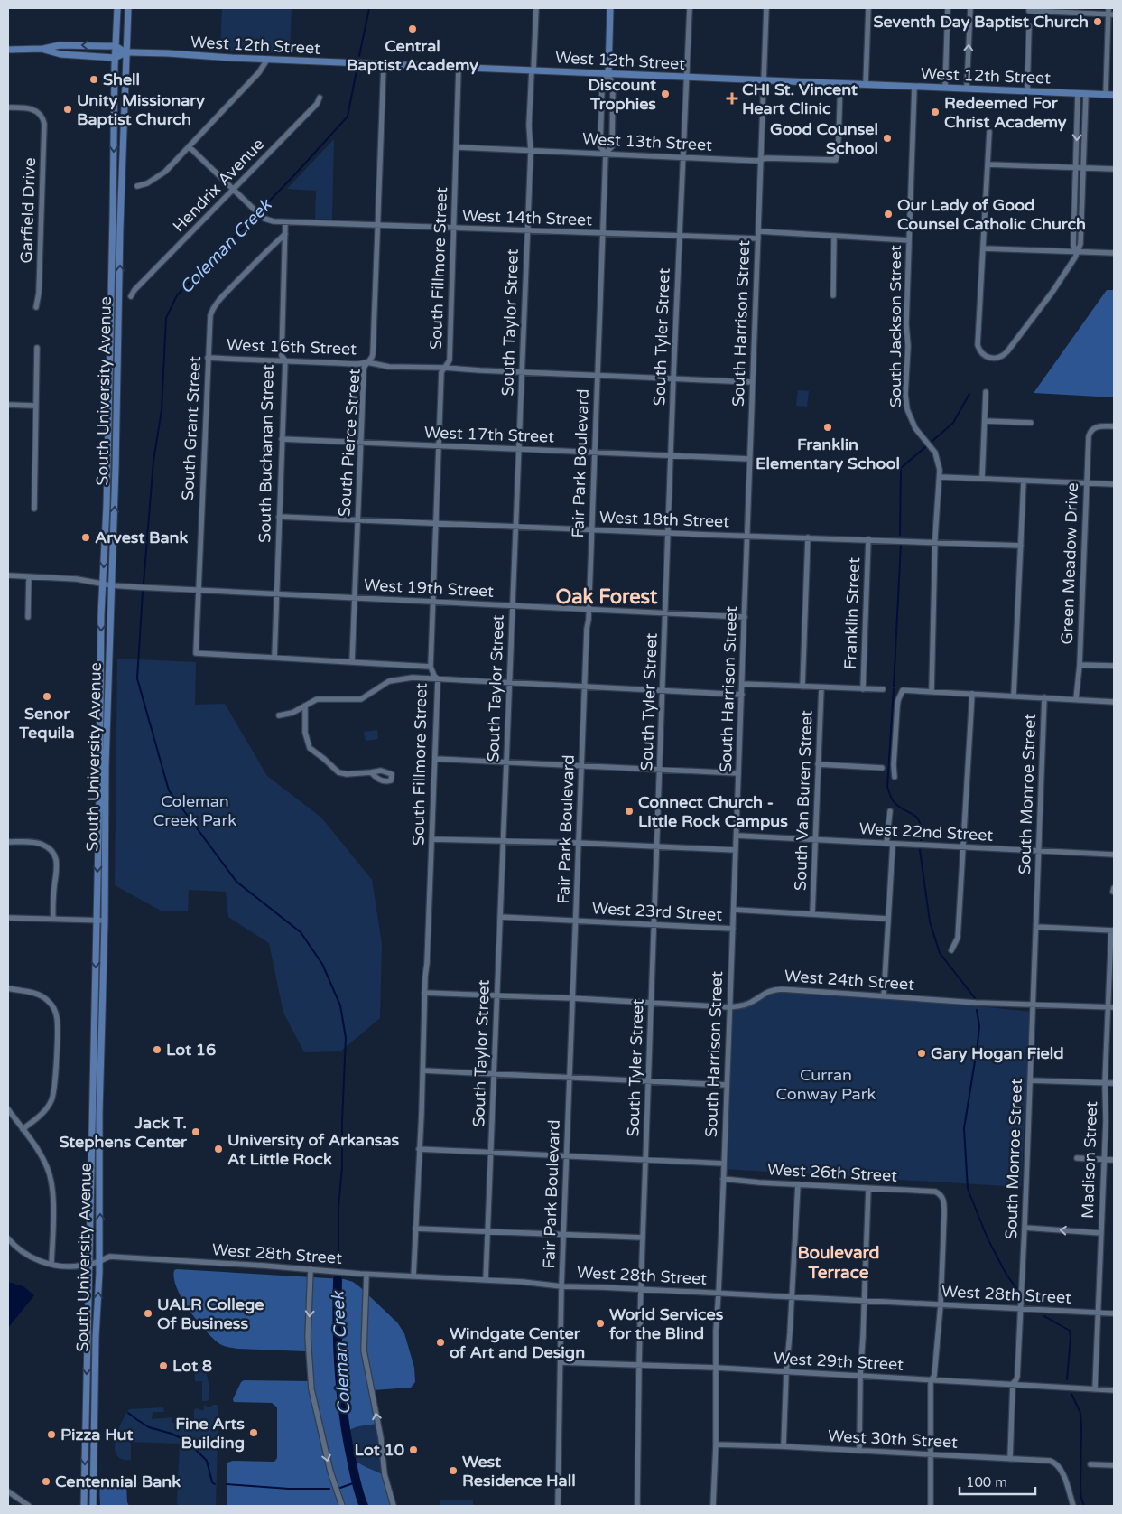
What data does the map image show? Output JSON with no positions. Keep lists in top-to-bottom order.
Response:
{
  "streets": {
    "main road": ["West 12th Street", "South University Avenue", "Fair Park Boulevard"],
    "street": [
      "West 13th Street",
      "Hendrix Avenue",
      "Garfield Drive",
      "West 14th Street",
      "South Fillmore Street",
      "South Taylor Street",
      "South Harrison Street",
      "South Jackson Street",
      "South Tyler Street",
      "West 16th Street",
      "South Grant Street",
      "West 17th Street",
      "South Pierce Street",
      "South Buchanan Street",
      "West 18th Street",
      "Green Meadow Drive",
      "West 19th Street",
      "Franklin Street",
      "South Monroe Street",
      "South Van Buren Street",
      "West 22nd Street",
      "West 23rd Street",
      "West 24th Street",
      "Madison Street",
      "West 26th Street",
      "West 28th Street",
      "West 29th Street",
      "West 30th Street"
    ]
  },
  "crossings": [
    ["West 12th Street", "West 13th Street"],
    ["West 12th Street", "South Fillmore Street"],
    ["West 12th Street", "South Taylor Street"],
    ["West 12th Street", "South Harrison Street"],
    ["West 12th Street", "South Jackson Street"],
    ["West 12th Street", "South Tyler Street"],
    ["West 12th Street", "South University Avenue"],
    ["West 12th Street", "South Pierce Street"],
    ["West 12th Street", "Fair Park Boulevard"],
    ["West 13th Street", "South Fillmore Street"],
    ["West 13th Street", "South Taylor Street"],
    ["West 13th Street", "South Harrison Street"],
    ["West 13th Street", "South Tyler Street"],
    ["West 13th Street", "Fair Park Boulevard"],
    ["Hendrix Avenue", "West 14th Street"],
    ["West 14th Street", "South Fillmore Street"],
    ["West 14th Street", "South Taylor Street"],
    ["West 14th Street", "South Harrison Street"],
    ["West 14th Street", "South Tyler Street"],
    ["West 14th Street", "South Pierce Street"],
    ["West 14th Street", "South Buchanan Street"],
    ["West 14th Street", "Fair Park Boulevard"],
    ["South Fillmore Street", "West 16th Street"],
    ["South Fillmore Street", "West 17th Street"],
    ["South Fillmore Street", "West 18th Street"],
    ["South Fillmore Street", "West 19th Street"],
    ["South Fillmore Street", "West 24th Street"],
    ["South Fillmore Street", "West 28th Street"],
    ["South Taylor Street", "West 16th Street"],
    ["South Taylor Street", "West 17th Street"],
    ["South Taylor Street", "West 18th Street"],
    ["South Taylor Street", "West 19th Street"],
    ["South Taylor Street", "West 23rd Street"],
    ["South Taylor Street", "West 24th Street"],
    ["South Taylor Street", "West 28th Street"],
    ["South Harrison Street", "West 16th Street"],
    ["South Harrison Street", "West 17th Street"],
    ["South Harrison Street", "West 18th Street"],
    ["South Harrison Street", "West 19th Street"],
    ["South Harrison Street", "West 22nd Street"],
    ["South Harrison Street", "West 23rd Street"],
    ["South Harrison Street", "West 24th Street"],
    ["South Harrison Street", "West 26th Street"],
    ["South Harrison Street", "West 28th Street"],
    ["South Harrison Street", "West 29th Street"],
    ["South Harrison Street", "West 30th Street"],
    ["South Jackson Street", "West 18th Street"],
    ["South Tyler Street", "West 16th Street"],
    ["South Tyler Street", "West 17th Street"],
    ["South Tyler Street", "West 18th Street"],
    ["South Tyler Street", "West 19th Street"],
    ["South Tyler Street", "West 23rd Street"],
    ["South Tyler Street", "West 24th Street"],
    ["South Tyler Street", "West 28th Street"],
    ["South Tyler Street", "West 29th Street"],
    ["West 16th Street", "South Grant Street"],
    ["West 16th Street", "South Pierce Street"],
    ["West 16th Street", "South Buchanan Street"],
    ["West 16th Street", "Fair Park Boulevard"],
    ["South University Avenue", "West 19th Street"],
    ["South University Avenue", "West 28th Street"],
    ["South Grant Street", "South Buchanan Street"],
    ["South Grant Street", "West 19th Street"],
    ["West 17th Street", "South Pierce Street"],
    ["West 17th Street", "South Buchanan Street"],
    ["West 17th Street", "Fair Park Boulevard"],
    ["South Pierce Street", "West 18th Street"],
    ["South Pierce Street", "West 19th Street"],
    ["South Buchanan Street", "West 18th Street"],
    ["South Buchanan Street", "West 19th Street"],
    ["Fair Park Boulevard", "West 18th Street"],
    ["Fair Park Boulevard", "West 19th Street"],
    ["Fair Park Boulevard", "West 23rd Street"],
    ["Fair Park Boulevard", "West 24th Street"],
    ["Fair Park Boulevard", "West 28th Street"],
    ["Fair Park Boulevard", "West 29th Street"],
    ["West 18th Street", "Franklin Street"],
    ["West 18th Street", "South Monroe Street"],
    ["West 18th Street", "South Van Buren Street"],
    ["South Monroe Street", "West 22nd Street"],
    ["South Monroe Street", "West 24th Street"],
    ["South Monroe Street", "West 28th Street"],
    ["South Monroe Street", "West 29th Street"],
    ["South Monroe Street", "West 30th Street"],
    ["South Van Buren Street", "West 22nd Street"],
    ["South Van Buren Street", "West 23rd Street"],
    ["West 24th Street", "Madison Street"],
    ["Madison Street", "West 28th Street"],
    ["Madison Street", "West 29th Street"],
    ["West 26th Street", "West 28th Street"]
  ],
  "districts": ["Oak Forest", "Boulevard Terrace"],
  "water": ["Coleman Creek"],
  "parks": ["Coleman Creek Park", "Curran Conway Park"],
  "places": {
    "other": [
      "Seventh Day Baptist Church",
      "Central Baptist Academy",
      "Shell",
      "Discount Trophies",
      "Unity Missionary Baptist Church",
      "Redeemed For Christ Academy",
      "Good Counsel School",
      "Our Lady of Good Counsel Catholic Church",
      "Franklin Elementary School",
      "Arvest Bank",
      "Senor Tequila",
      "Connect Church - Little Rock Campus",
      "Lot 16",
      "Gary Hogan Field",
      "Jack T. Stephens Center",
      "University of Arkansas At Little Rock",
      "UALR College Of Business",
      "World Services for the Blind",
      "Windgate Center of Art and Design",
      "Lot 8",
      "Fine Arts Building",
      "Pizza Hut",
      "Lot 10",
      "West Residence Hall",
      "Centennial Bank"
    ],
    "health": ["CHI St. Vincent Heart Clinic"]
  },
  "scale_bar": "100 m"
}
